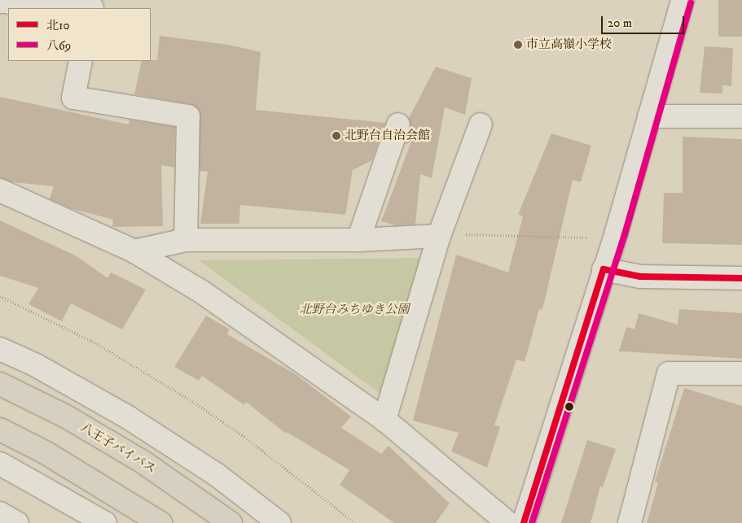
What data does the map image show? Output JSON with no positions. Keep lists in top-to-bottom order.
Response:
{
  "streets": {
    "highway": ["八王子バイパス"]
  },
  "parks": ["北野台みちゆき公園"],
  "places": ["市立高嶺小学校", "北野台自治会館"],
  "lines": ["transit line 八69", "transit line 北10"],
  "legend": ["北10", "八69"],
  "scale_bar": "20 m"
}
